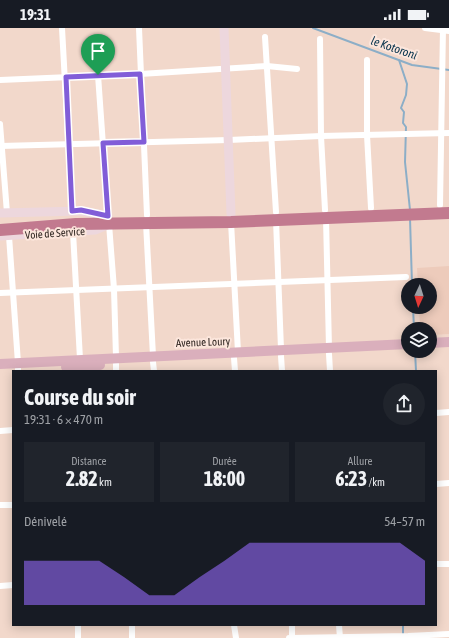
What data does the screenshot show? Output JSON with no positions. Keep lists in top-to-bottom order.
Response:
{
  "streets": {
    "main road": ["Voie de Service", "Avenue Loury"]
  },
  "water": ["le Kotoroni"],
  "north": "bottom",
  "page": {
    "status": "19:31",
    "heading": ["Course du soir", "19:31 · 6 × 470 m"],
    "stats": [
      ["Distance", "2.82 km"],
      ["Durée", "18:00"],
      ["Allure", "6:23 /km"]
    ],
    "chart": ["Dénivelé", "54–57 m"]
  }
}
